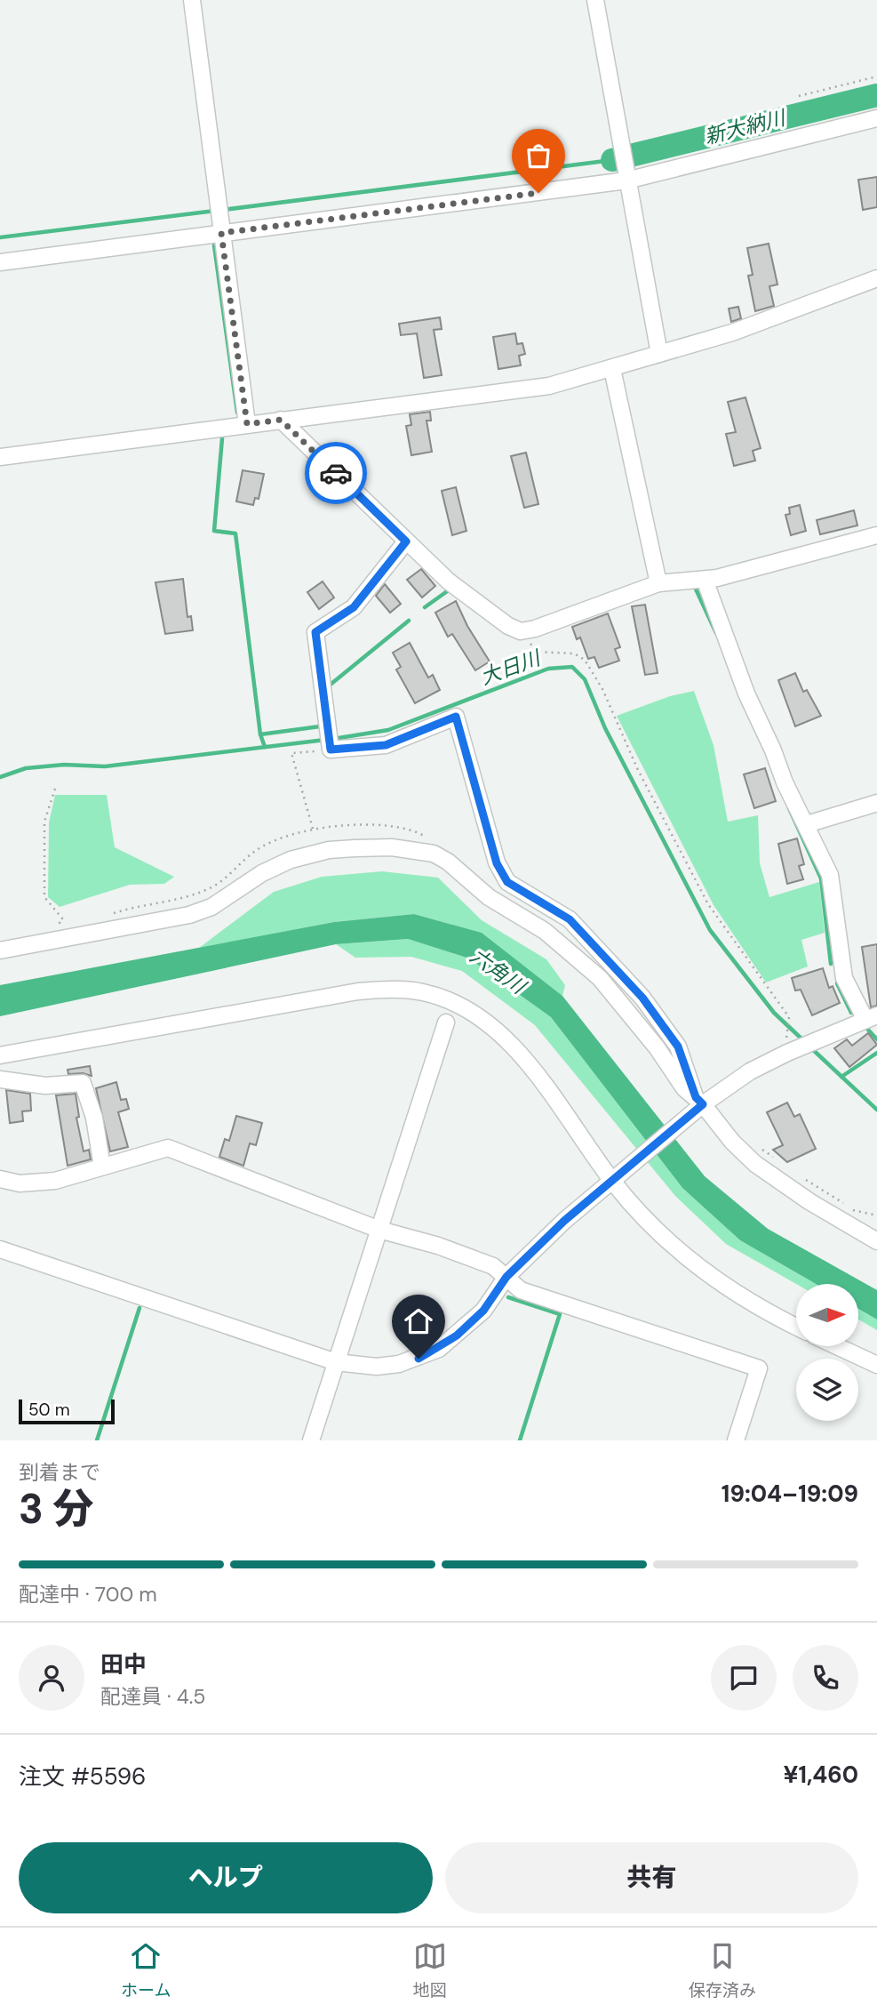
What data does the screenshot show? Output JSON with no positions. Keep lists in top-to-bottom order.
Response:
{
  "water": ["新大納川", "大日川", "六角川"],
  "scale_bar": "50 m",
  "north": "right",
  "page": {
    "scale": "50 m",
    "heading": ["3 分", "到着まで", "19:04–19:09"],
    "panel": [
      "田中",
      "配達員 · 4.5",
      "注文 #5596",
      "¥1,460"
    ],
    "bar": "配達中 · 700 m",
    "buttons": ["ヘルプ", "共有"],
    "tabs": ["ホーム", "地図", "保存済み"]
  }
}
